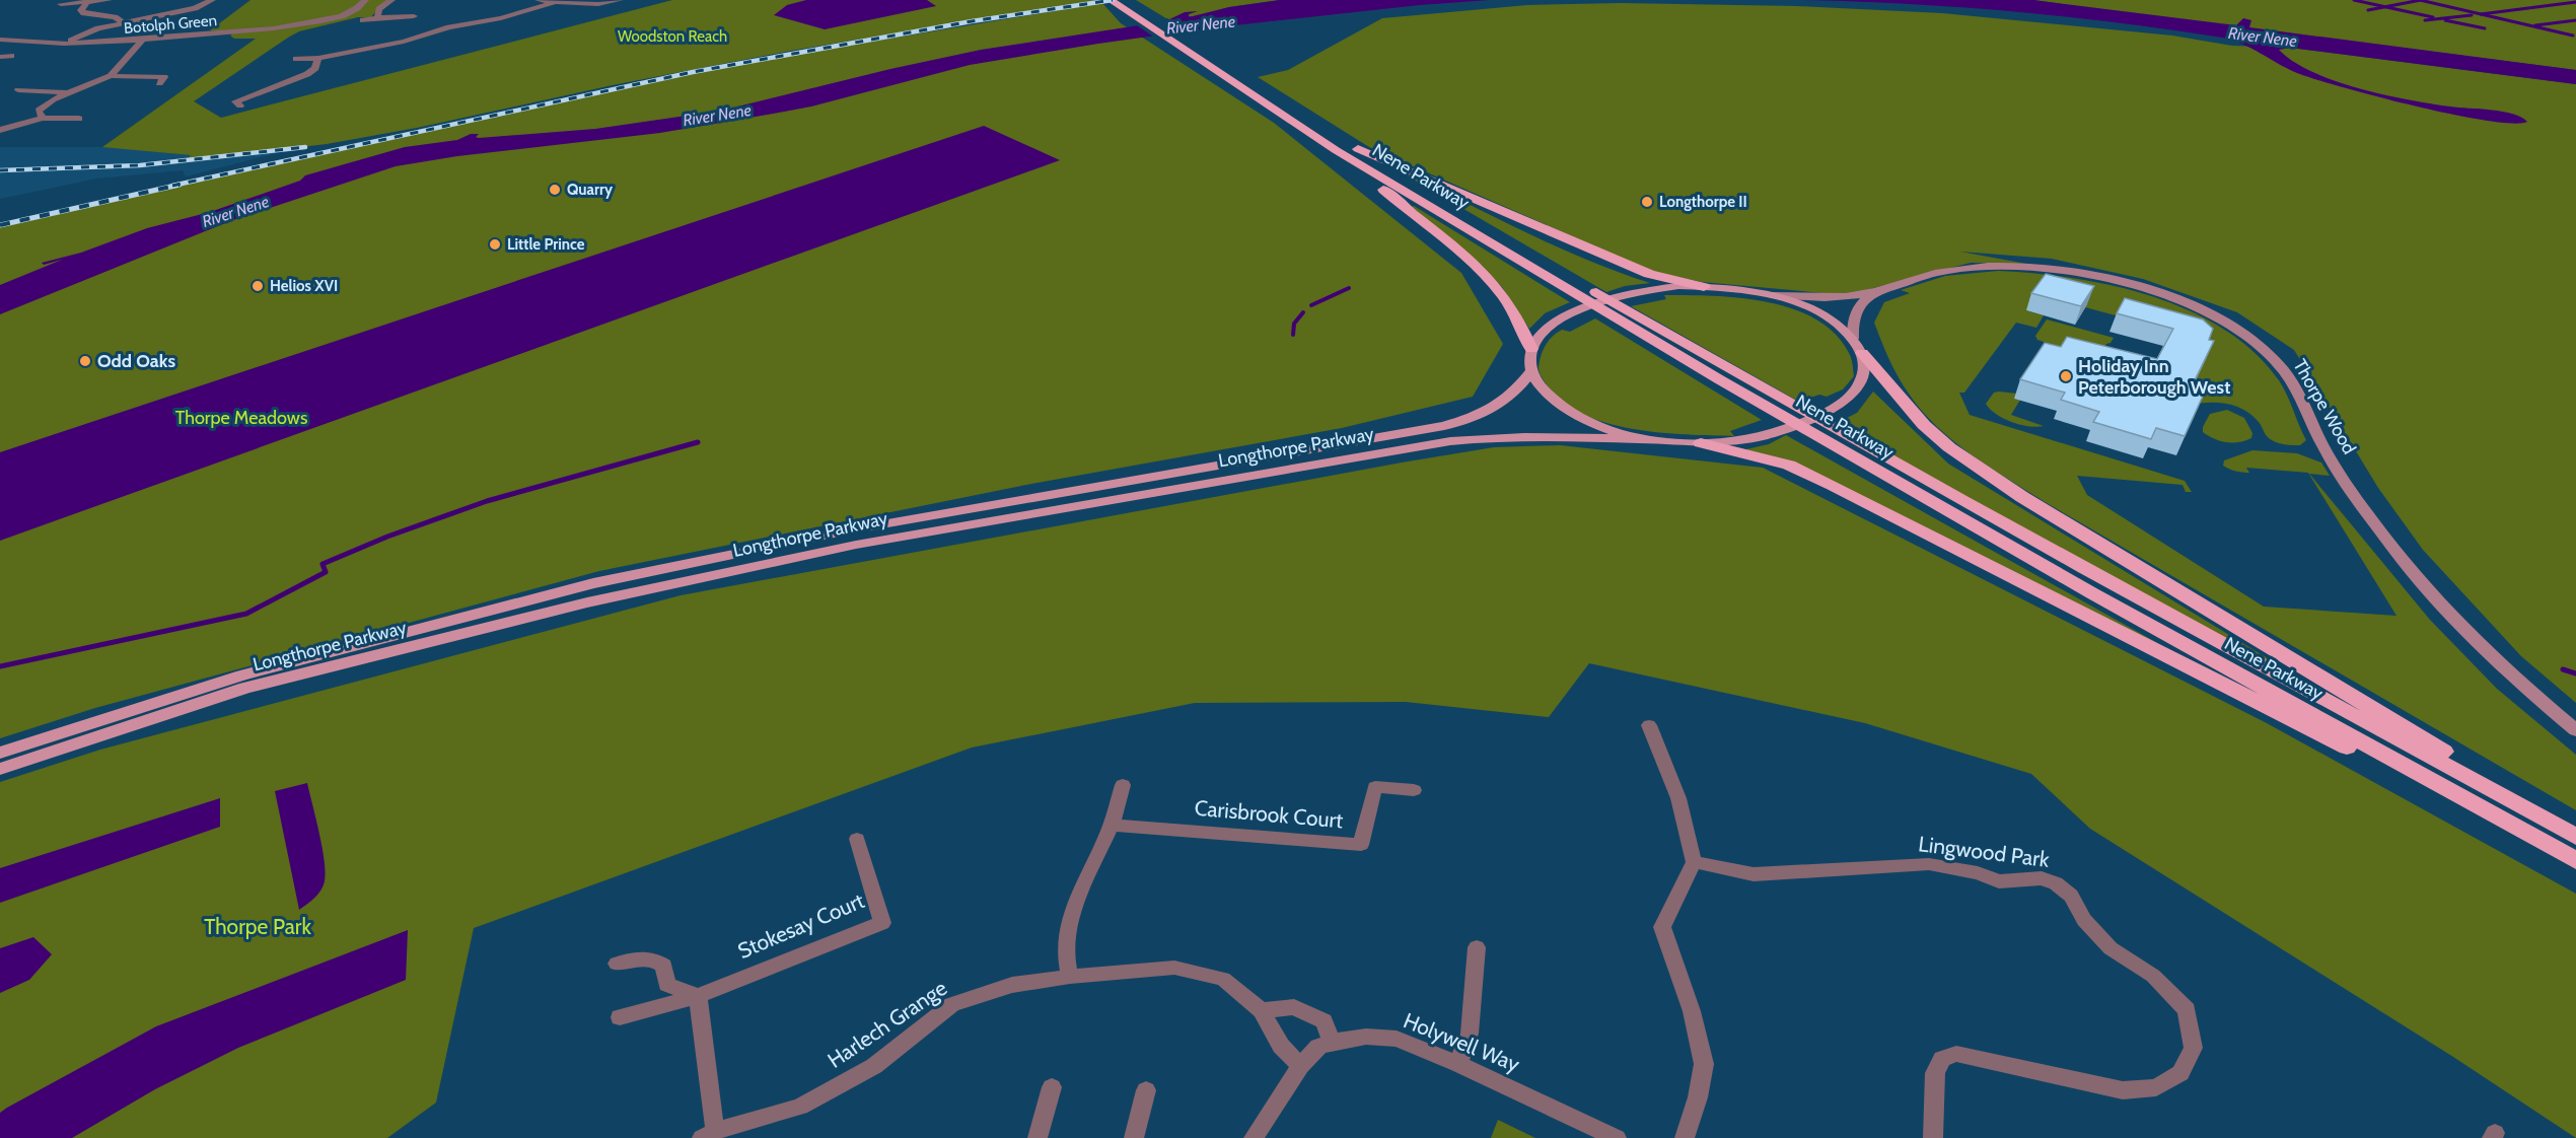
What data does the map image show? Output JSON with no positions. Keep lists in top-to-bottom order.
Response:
{
  "streets": {
    "highway": ["Nene Parkway"],
    "main road": ["Longthorpe Parkway"],
    "street": [
      "Botolph Green",
      "Thorpe Wood",
      "Carisbrook Court",
      "Lingwood Park",
      "Stokesay Court",
      "Harlech Grange",
      "Holywell Way"
    ]
  },
  "crossings": [
    ["Harlech Grange", "Holywell Way"]
  ],
  "water": ["River Nene"],
  "parks": ["Woodston Reach", "Thorpe Meadows", "Thorpe Park"],
  "places": [
    "Quarry",
    "Longthorpe II",
    "Little Prince",
    "Helios XVI",
    "Odd Oaks",
    "Holiday Inn Peterborough West"
  ]
}
